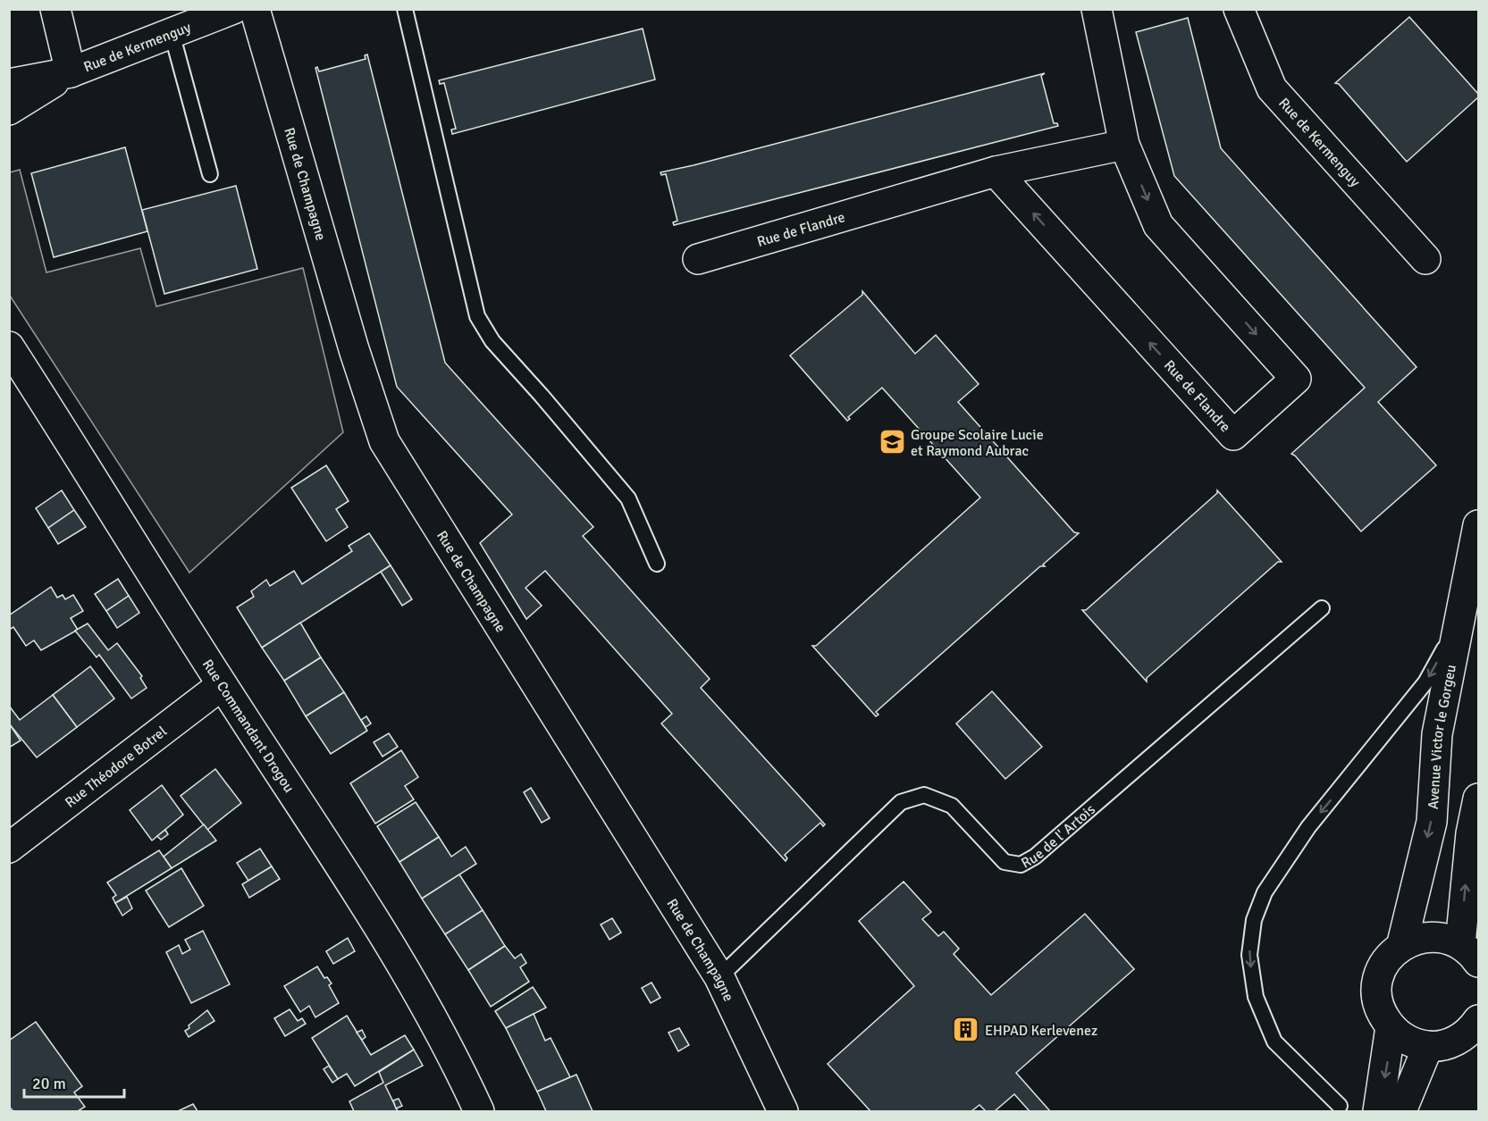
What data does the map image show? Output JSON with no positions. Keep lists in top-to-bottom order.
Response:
{
  "streets": {
    "street": [
      "Rue de Kermenguy",
      "Rue de Champagne",
      "Rue de Flandre",
      "Rue Commandant Drogou",
      "Avenue Victor le Gorgeu",
      "Rue Théodore Botrel"
    ],
    "lane": ["Rue de l' Artois"]
  },
  "crossings": [
    ["Rue de Champagne", "Rue de l' Artois"],
    ["Rue Commandant Drogou", "Rue Théodore Botrel"]
  ],
  "places": {
    "school or university": ["Groupe Scolaire Lucie et Raymond Aubrac"],
    "building": ["EHPAD Kerlevenez"]
  },
  "scale_bar": "20 m"
}
